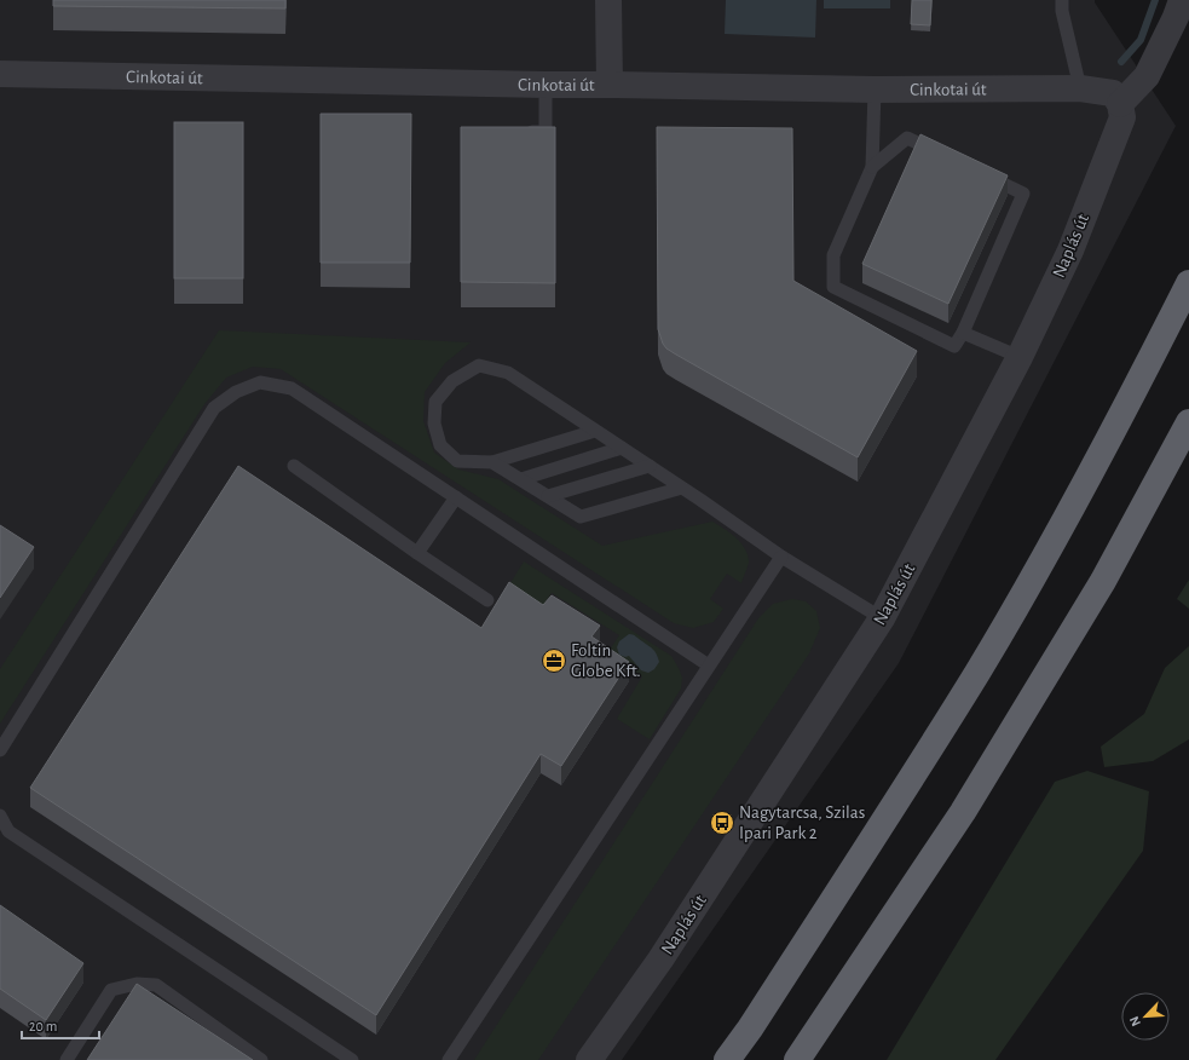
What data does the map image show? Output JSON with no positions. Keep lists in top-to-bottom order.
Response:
{
  "streets": {
    "street": ["Cinkotai út", "Naplás út"]
  },
  "crossings": [
    ["Cinkotai út", "Naplás út"]
  ],
  "places": {
    "office": ["Foltin Globe Kft."],
    "bus stop": ["Nagytarcsa, Szilas Ipari Park 2"]
  },
  "scale_bar": "20 m",
  "north": "bottom left"
}
